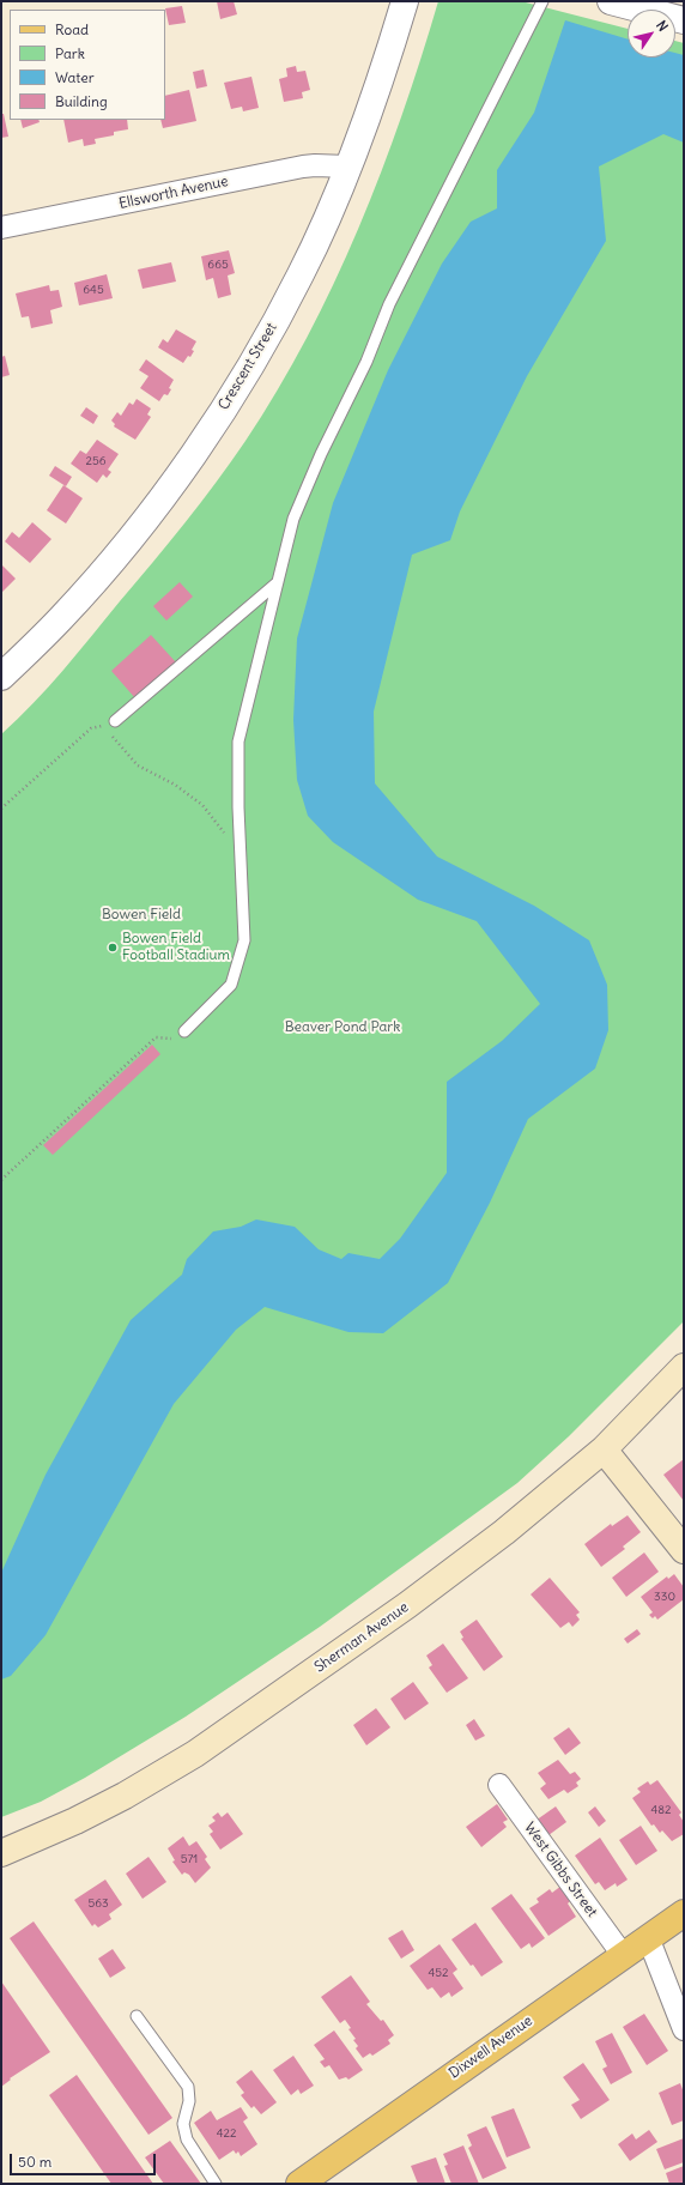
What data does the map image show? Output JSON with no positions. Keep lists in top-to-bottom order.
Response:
{
  "streets": {
    "main road": ["Sherman Avenue", "Dixwell Avenue"],
    "street": ["Ellsworth Avenue", "Crescent Street", "West Gibbs Street"]
  },
  "crossings": [
    ["Ellsworth Avenue", "Crescent Street"],
    ["West Gibbs Street", "Dixwell Avenue"]
  ],
  "parks": ["Bowen Field", "Beaver Pond Park"],
  "places": ["Bowen Field Football Stadium"],
  "house_numbers": [
    "665",
    "645",
    "256",
    "330",
    "482",
    "571",
    "563",
    "452",
    "422"
  ],
  "legend": [
    "Road",
    "Park",
    "Water",
    "Building"
  ],
  "scale_bar": "50 m",
  "north": "top right"
}
